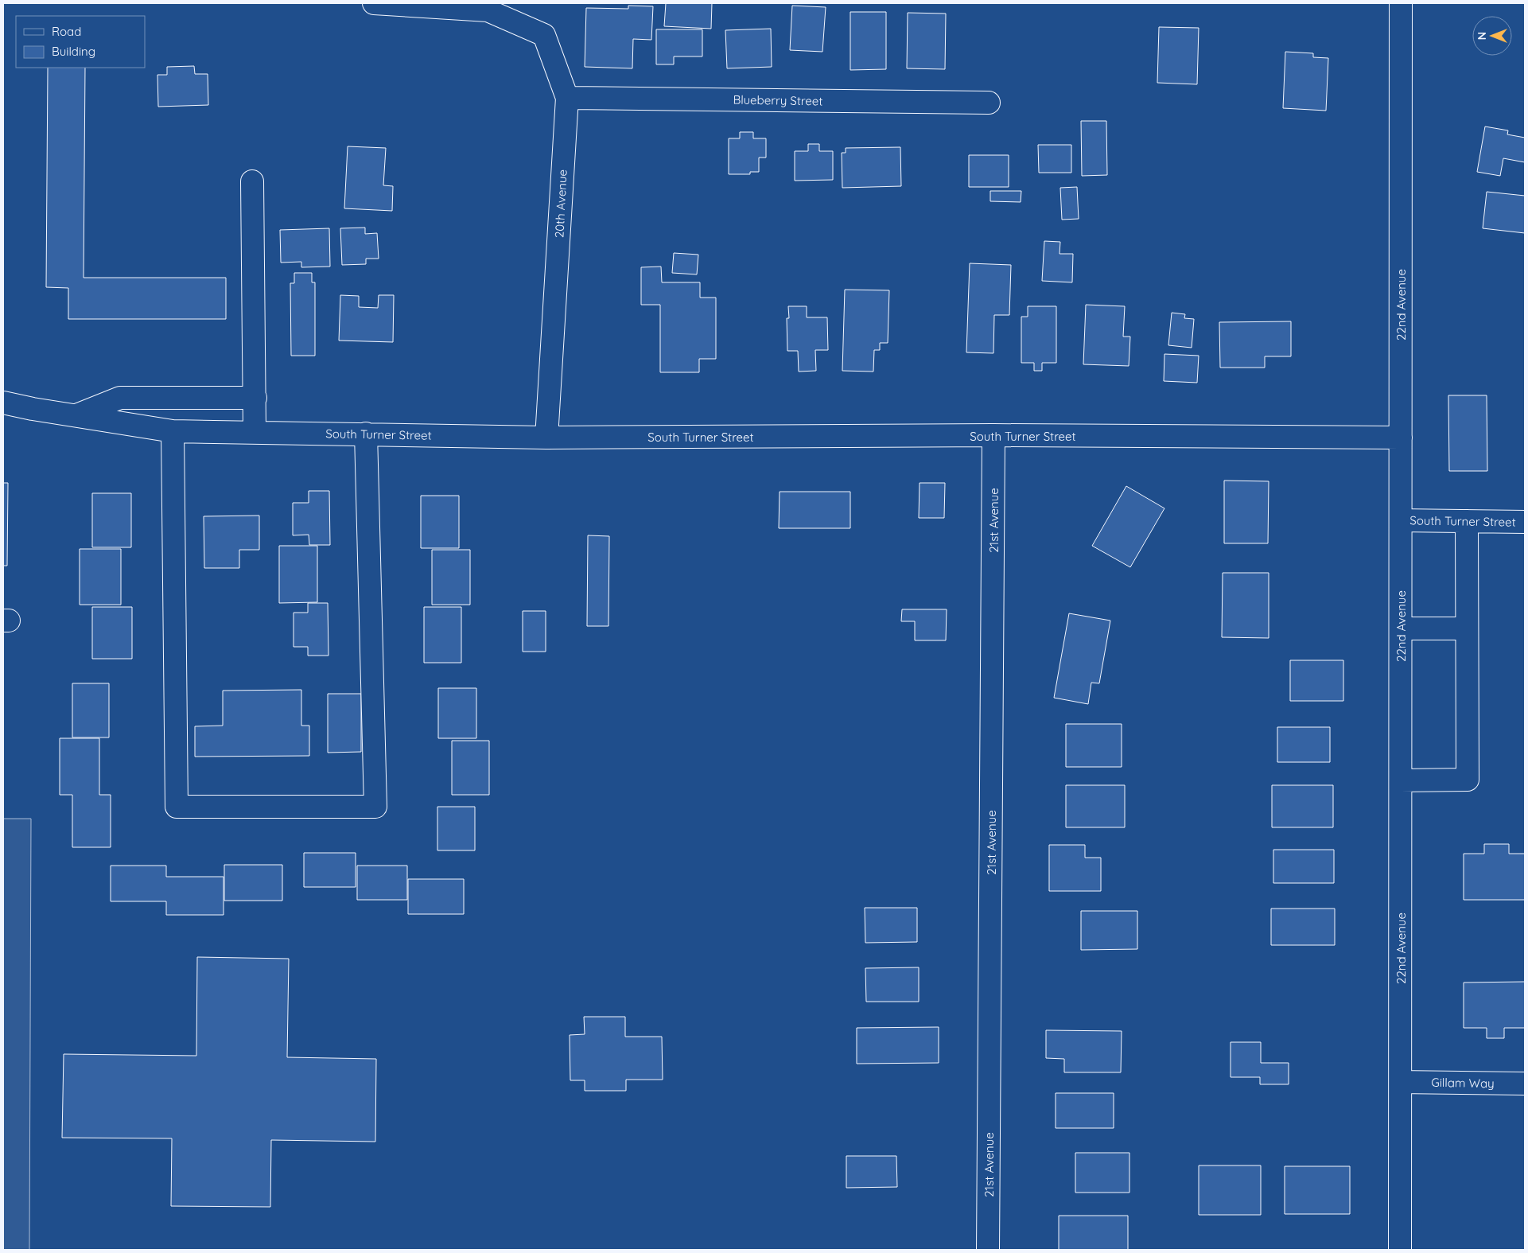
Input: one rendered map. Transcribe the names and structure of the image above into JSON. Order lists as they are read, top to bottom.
{
  "streets": {
    "street": [
      "Blueberry Street",
      "20th Avenue",
      "22nd Avenue",
      "South Turner Street",
      "21st Avenue",
      "Gillam Way"
    ]
  },
  "crossings": [
    ["Blueberry Street", "20th Avenue"],
    ["20th Avenue", "South Turner Street"],
    ["22nd Avenue", "South Turner Street"],
    ["22nd Avenue", "Gillam Way"],
    ["South Turner Street", "21st Avenue"]
  ],
  "legend": ["Road", "Building"],
  "north": "left"
}
